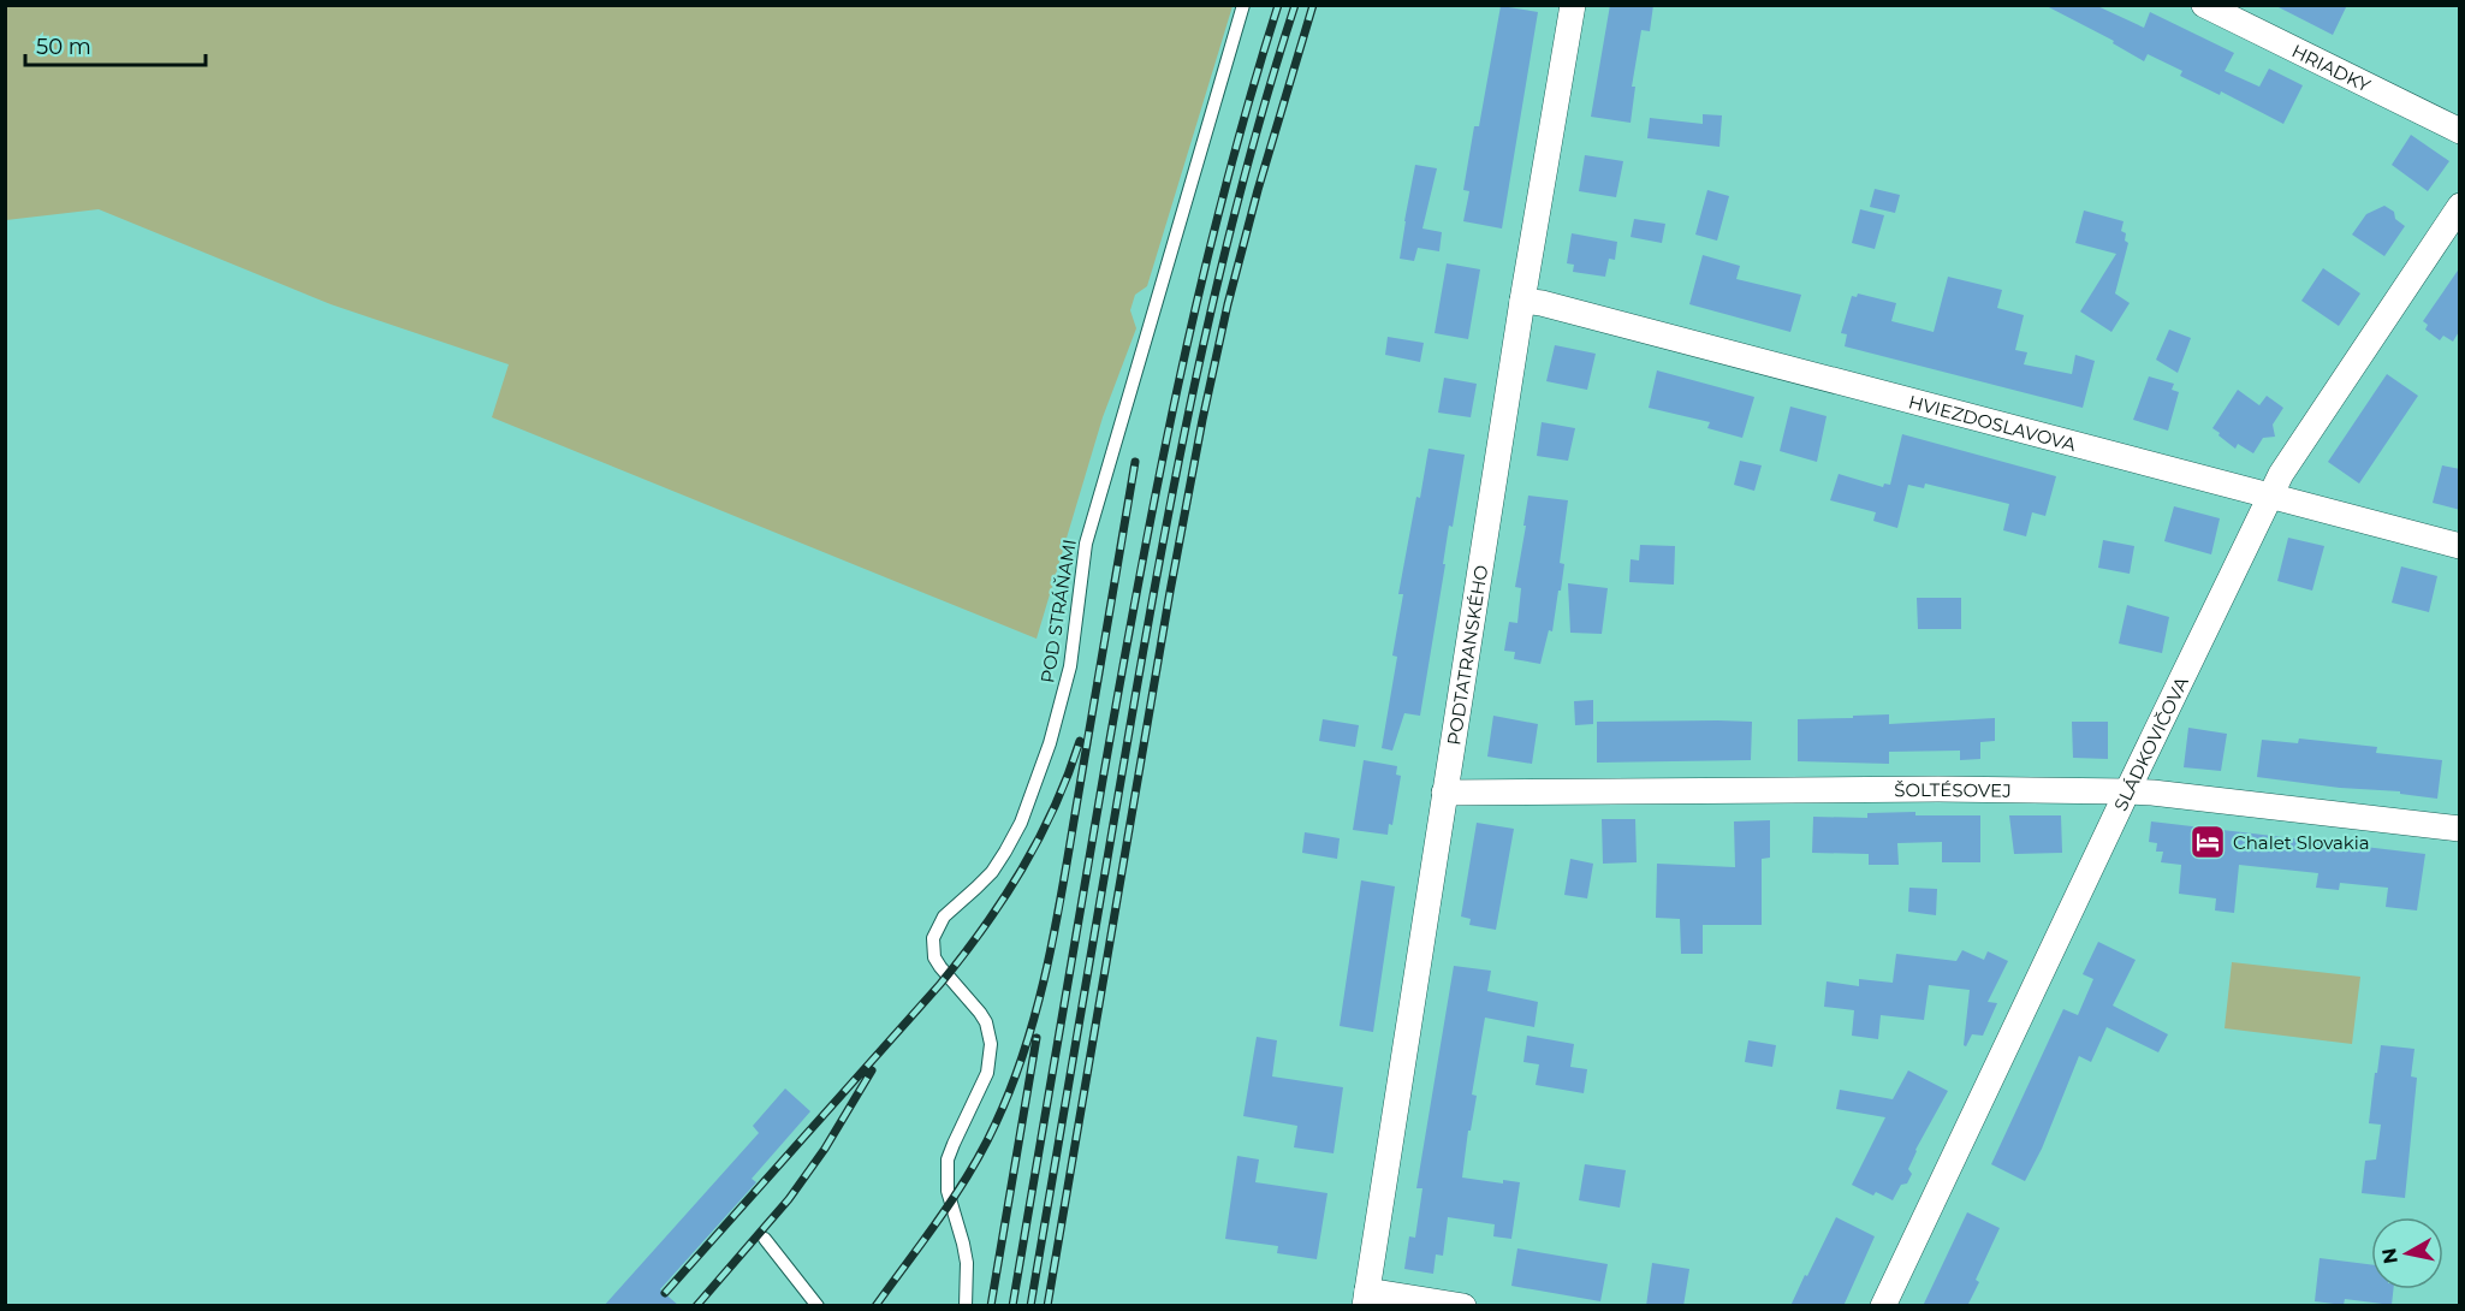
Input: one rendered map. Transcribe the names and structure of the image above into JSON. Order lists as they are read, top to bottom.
{
  "streets": {
    "street": [
      "HRIADKY",
      "HVIEZDOSLAVOVA",
      "PODTATRANSKÉHO",
      "SLÁDKOVIČOVA",
      "ŠOLTÉSOVEJ"
    ],
    "lane": ["POD STRÁŇAMI"]
  },
  "crossings": [
    ["HVIEZDOSLAVOVA", "PODTATRANSKÉHO"],
    ["HVIEZDOSLAVOVA", "SLÁDKOVIČOVA"],
    ["PODTATRANSKÉHO", "ŠOLTÉSOVEJ"],
    ["SLÁDKOVIČOVA", "ŠOLTÉSOVEJ"]
  ],
  "places": {
    "hotel": ["Chalet Slovakia"]
  },
  "scale_bar": "50 m",
  "north": "left"
}
